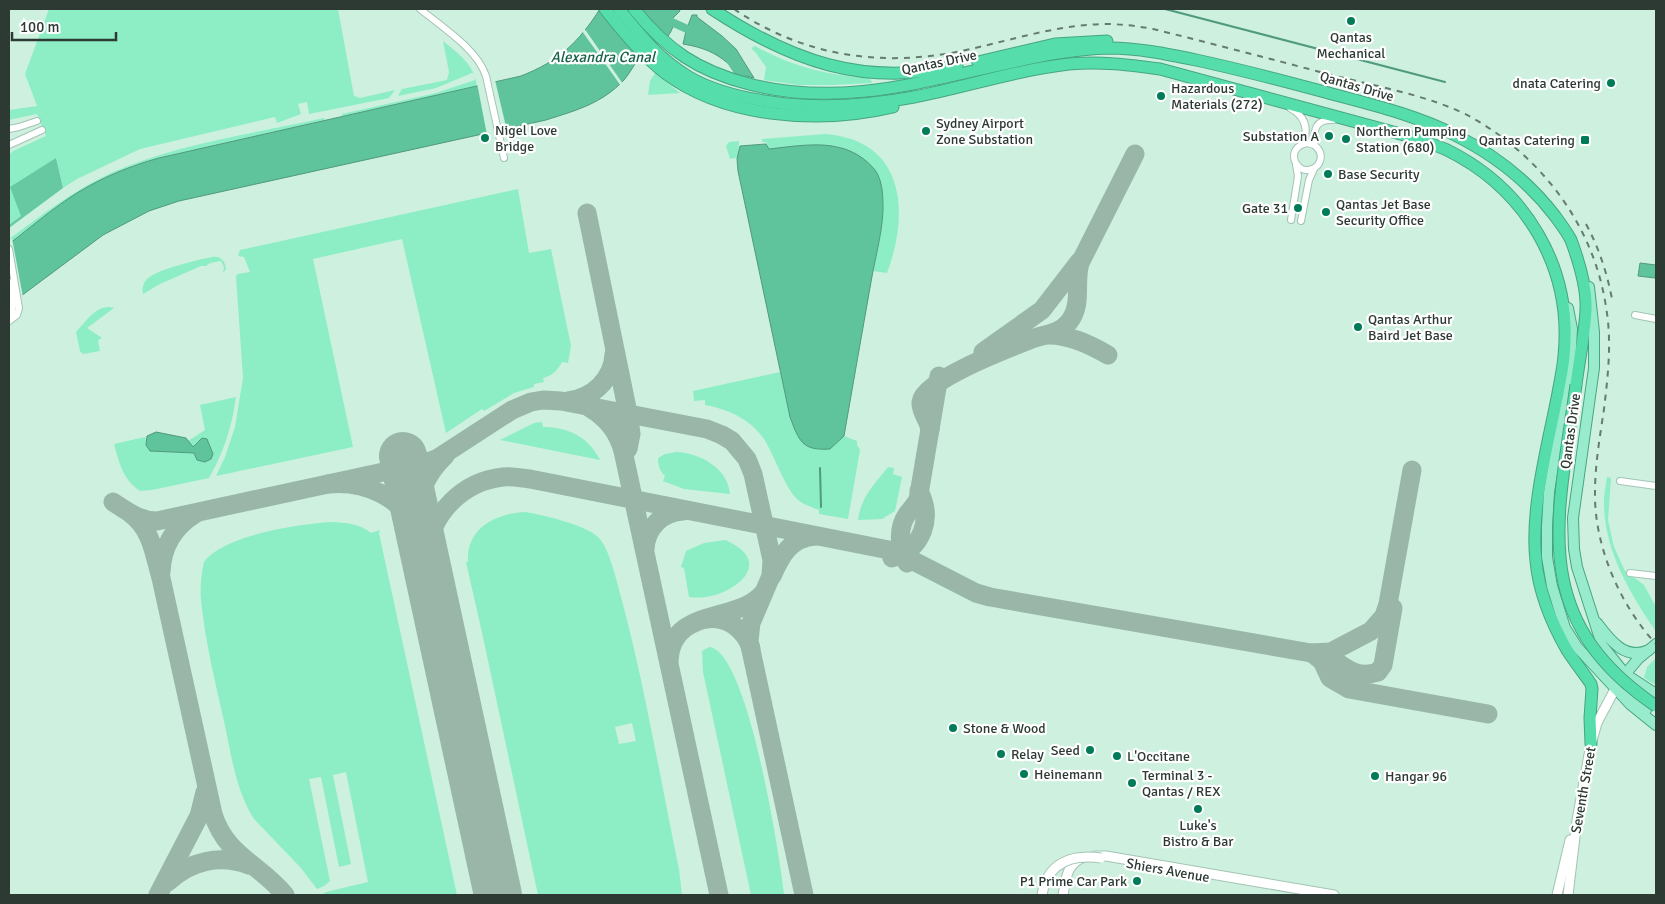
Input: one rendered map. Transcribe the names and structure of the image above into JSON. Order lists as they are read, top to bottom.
{
  "streets": {
    "highway": ["Qantas Drive"],
    "street": ["Seventh Street", "Shiers Avenue"]
  },
  "crossings": [
    ["Qantas Drive", "Seventh Street"]
  ],
  "water": ["Alexandra Canal"],
  "places": {
    "other": [
      "Qantas Mechanical",
      "dnata Catering",
      "Hazardous Materials (272)",
      "Sydney Airport Zone Substation",
      "Substation A",
      "Nigel Love Bridge",
      "Northern Pumping Station (680)",
      "Base Security",
      "Gate 31",
      "Qantas Jet Base Security Office",
      "Qantas Arthur Baird Jet Base",
      "Stone & Wood",
      "Seed",
      "Relay",
      "L'Occitane",
      "Heinemann",
      "Hangar 96",
      "Terminal 3 - Qantas / REX",
      "Luke's Bistro & Bar",
      "P1 Prime Car Park"
    ],
    "transit": ["Qantas Catering"]
  },
  "scale_bar": "100 m"
}
